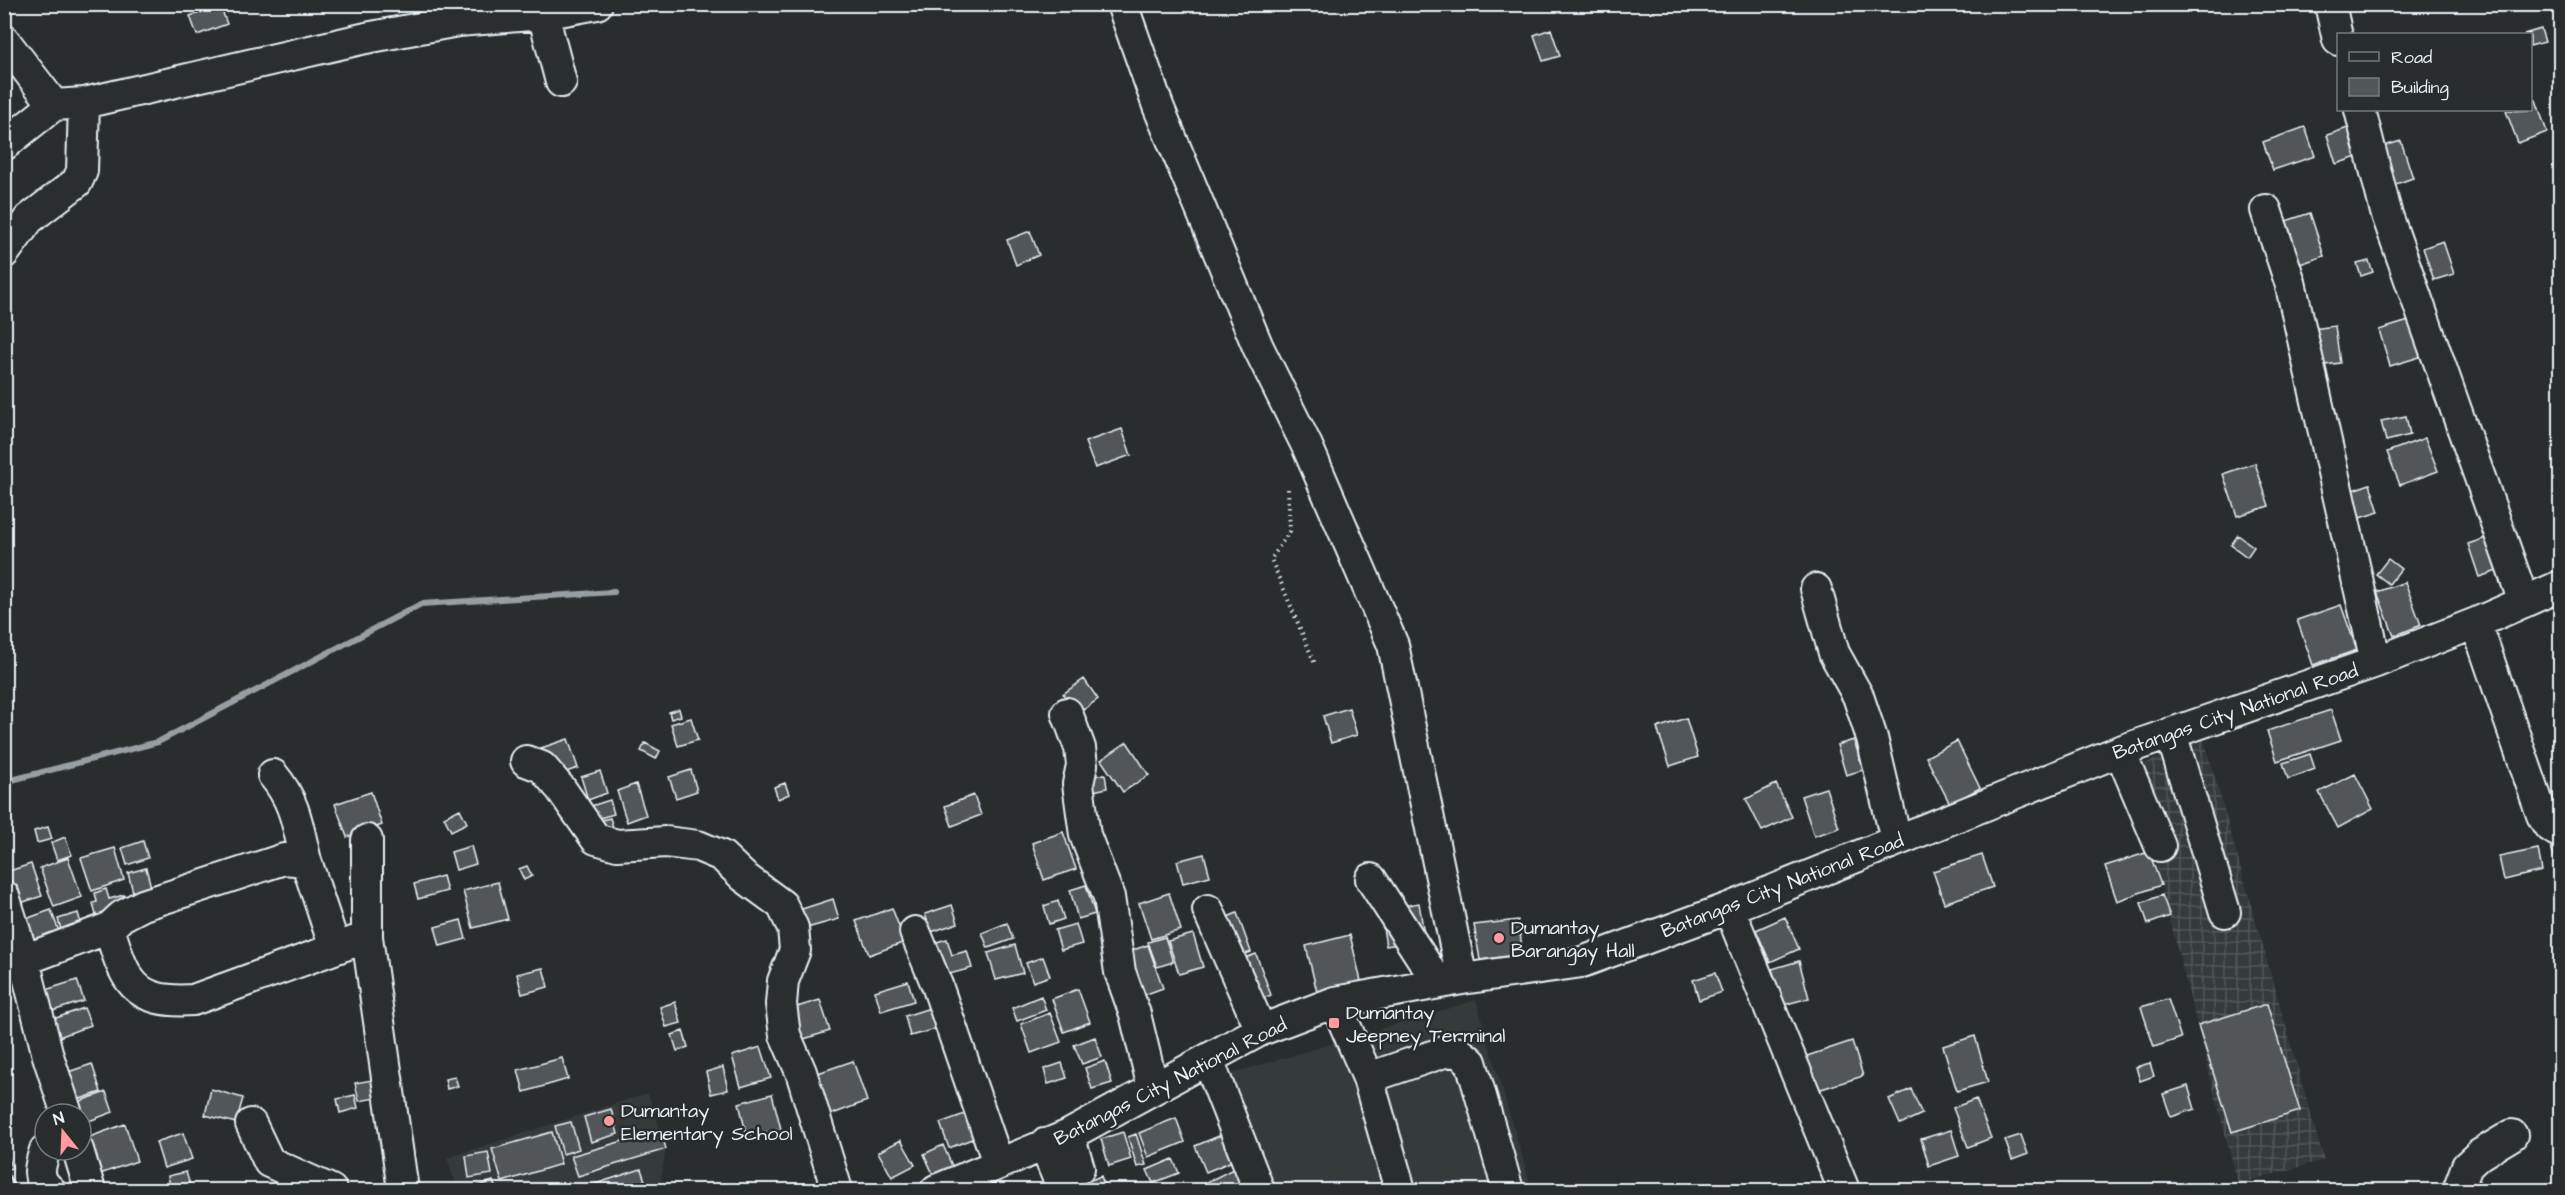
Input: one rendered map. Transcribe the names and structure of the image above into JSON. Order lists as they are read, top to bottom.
{
  "streets": {
    "street": ["Batangas City National Road"]
  },
  "places": {
    "other": ["Dumantay Barangay Hall", "Dumantay Elementary School"],
    "transit": ["Dumantay Jeepney Terminal"]
  },
  "legend": ["Road", "Building"],
  "north": "top"
}
